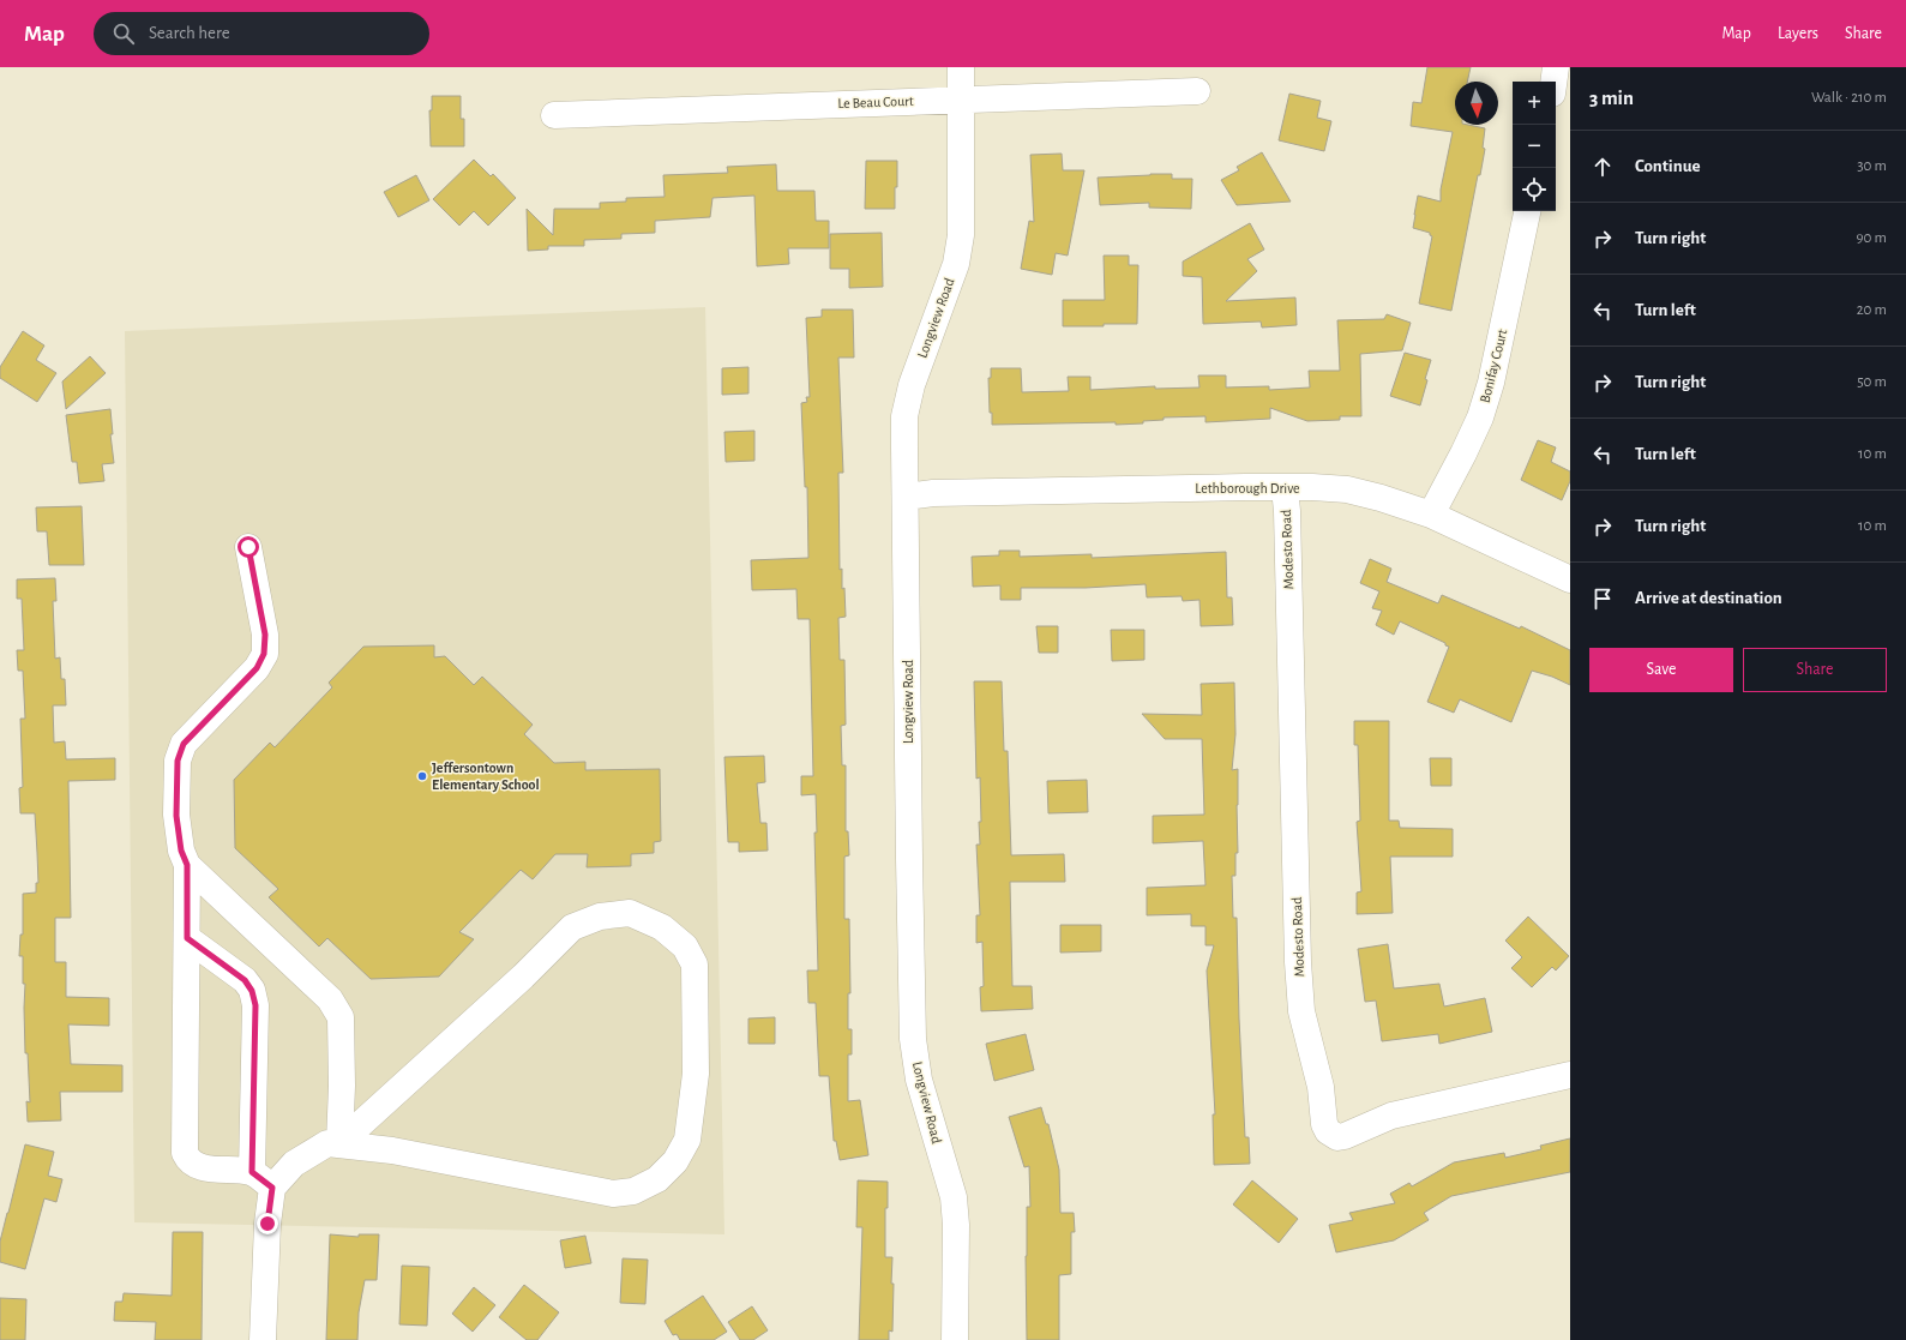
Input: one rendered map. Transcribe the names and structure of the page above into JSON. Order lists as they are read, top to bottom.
{
  "streets": {
    "street": [
      "Le Beau Court",
      "Longview Road",
      "Bonifay Court",
      "Lethborough Drive",
      "Modesto Road"
    ]
  },
  "crossings": [
    ["Le Beau Court", "Longview Road"],
    ["Longview Road", "Lethborough Drive"],
    ["Bonifay Court", "Lethborough Drive"],
    ["Lethborough Drive", "Modesto Road"]
  ],
  "places": ["Jeffersontown Elementary School"],
  "north": "bottom",
  "page": {
    "header": "Map",
    "search": "Search here",
    "nav": ["Map", "Layers", "Share"],
    "heading": ["3 min", "Walk · 210 m"],
    "map_buttons": ["+", "−"],
    "list": [
      ["Continue", "30 m"],
      ["Turn right", "90 m"],
      ["Turn left", "20 m"],
      ["Turn right", "50 m"],
      ["Turn left", "10 m"],
      ["Turn right", "10 m"],
      "Arrive at destination"
    ],
    "buttons": ["Save", "Share"]
  }
}
